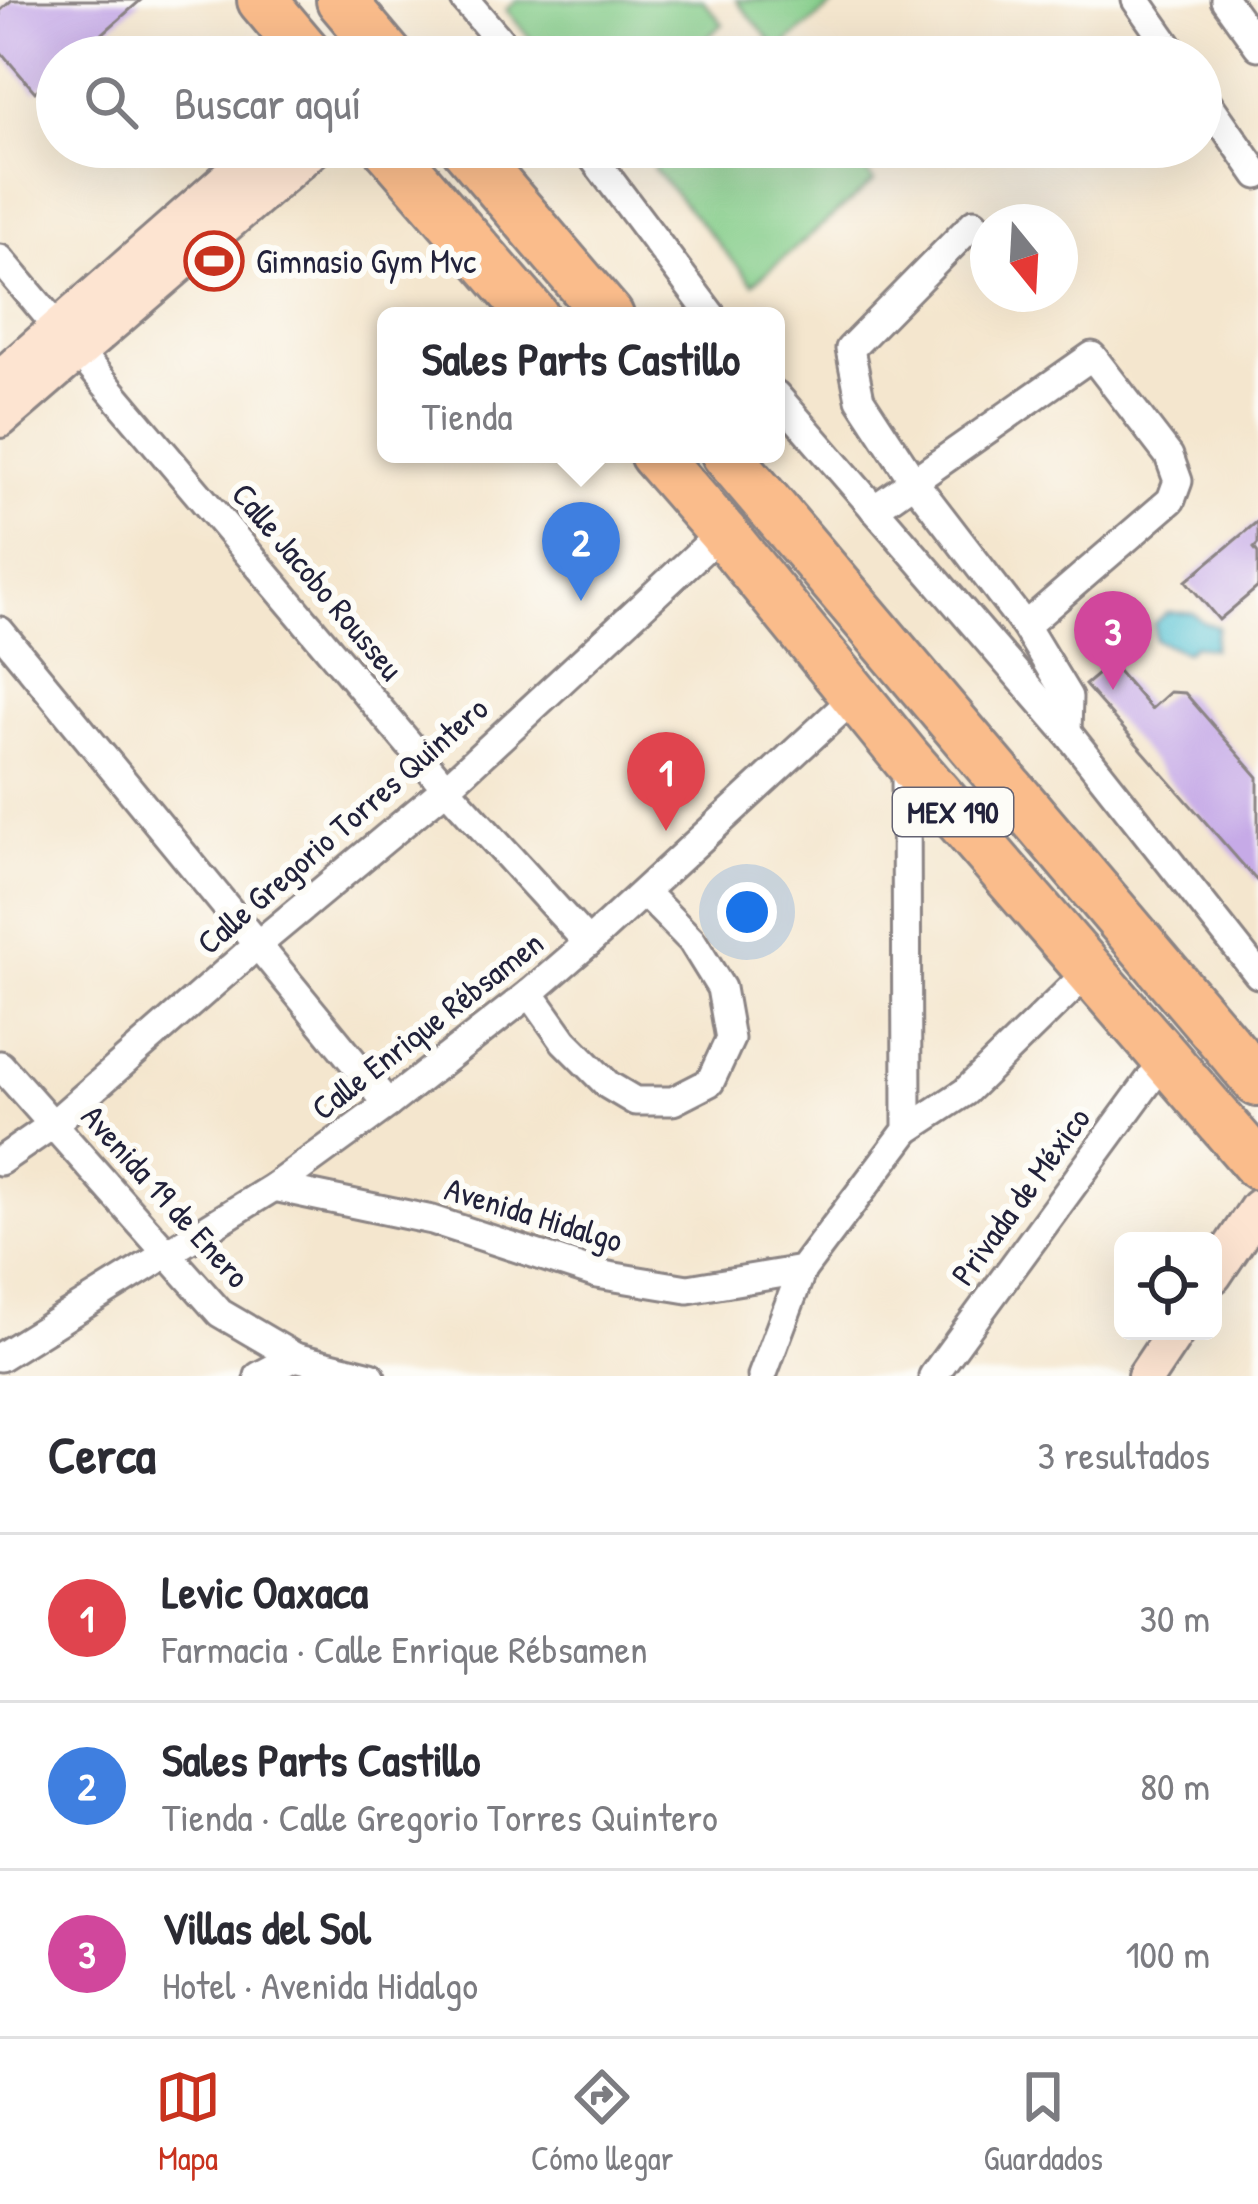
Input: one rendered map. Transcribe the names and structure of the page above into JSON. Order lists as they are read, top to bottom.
{
  "streets": {
    "highway": ["MEX 190"],
    "street": [
      "Calle Jacobo Rousseu",
      "Calle Gregorio Torres Quintero",
      "Calle Enrique Rébsamen",
      "Avenida 19 de Enero",
      "Privada de México",
      "Avenida Hidalgo"
    ]
  },
  "crossings": [
    ["Calle Jacobo Rousseu", "Calle Gregorio Torres Quintero"],
    ["Calle Jacobo Rousseu", "Calle Enrique Rébsamen"],
    ["MEX 190", "Calle Gregorio Torres Quintero"],
    ["MEX 190", "Calle Enrique Rébsamen"],
    ["MEX 190", "Privada de México"],
    ["Calle Gregorio Torres Quintero", "Avenida 19 de Enero"],
    ["Calle Enrique Rébsamen", "Avenida 19 de Enero"],
    ["Calle Enrique Rébsamen", "Avenida Hidalgo"]
  ],
  "places": {
    "sports": ["Gimnasio Gym Mvc"]
  },
  "north": "bottom",
  "page": {
    "search": "Buscar aquí",
    "popup": ["Sales Parts Castillo", "Tienda"],
    "pins": ["2", "3", "1"],
    "heading": ["Cerca", "3 resultados"],
    "list": [
      {
        "mark": "1",
        "name": "Levic Oaxaca",
        "note": "Farmacia · Calle Enrique Rébsamen",
        "value": "30 m"
      },
      {
        "mark": "2",
        "name": "Sales Parts Castillo",
        "note": "Tienda · Calle Gregorio Torres Quintero",
        "value": "80 m"
      },
      {
        "mark": "3",
        "name": "Villas del Sol",
        "note": "Hotel · Avenida Hidalgo",
        "value": "100 m"
      }
    ],
    "nav": ["Mapa", "Cómo llegar", "Guardados"]
  }
}
